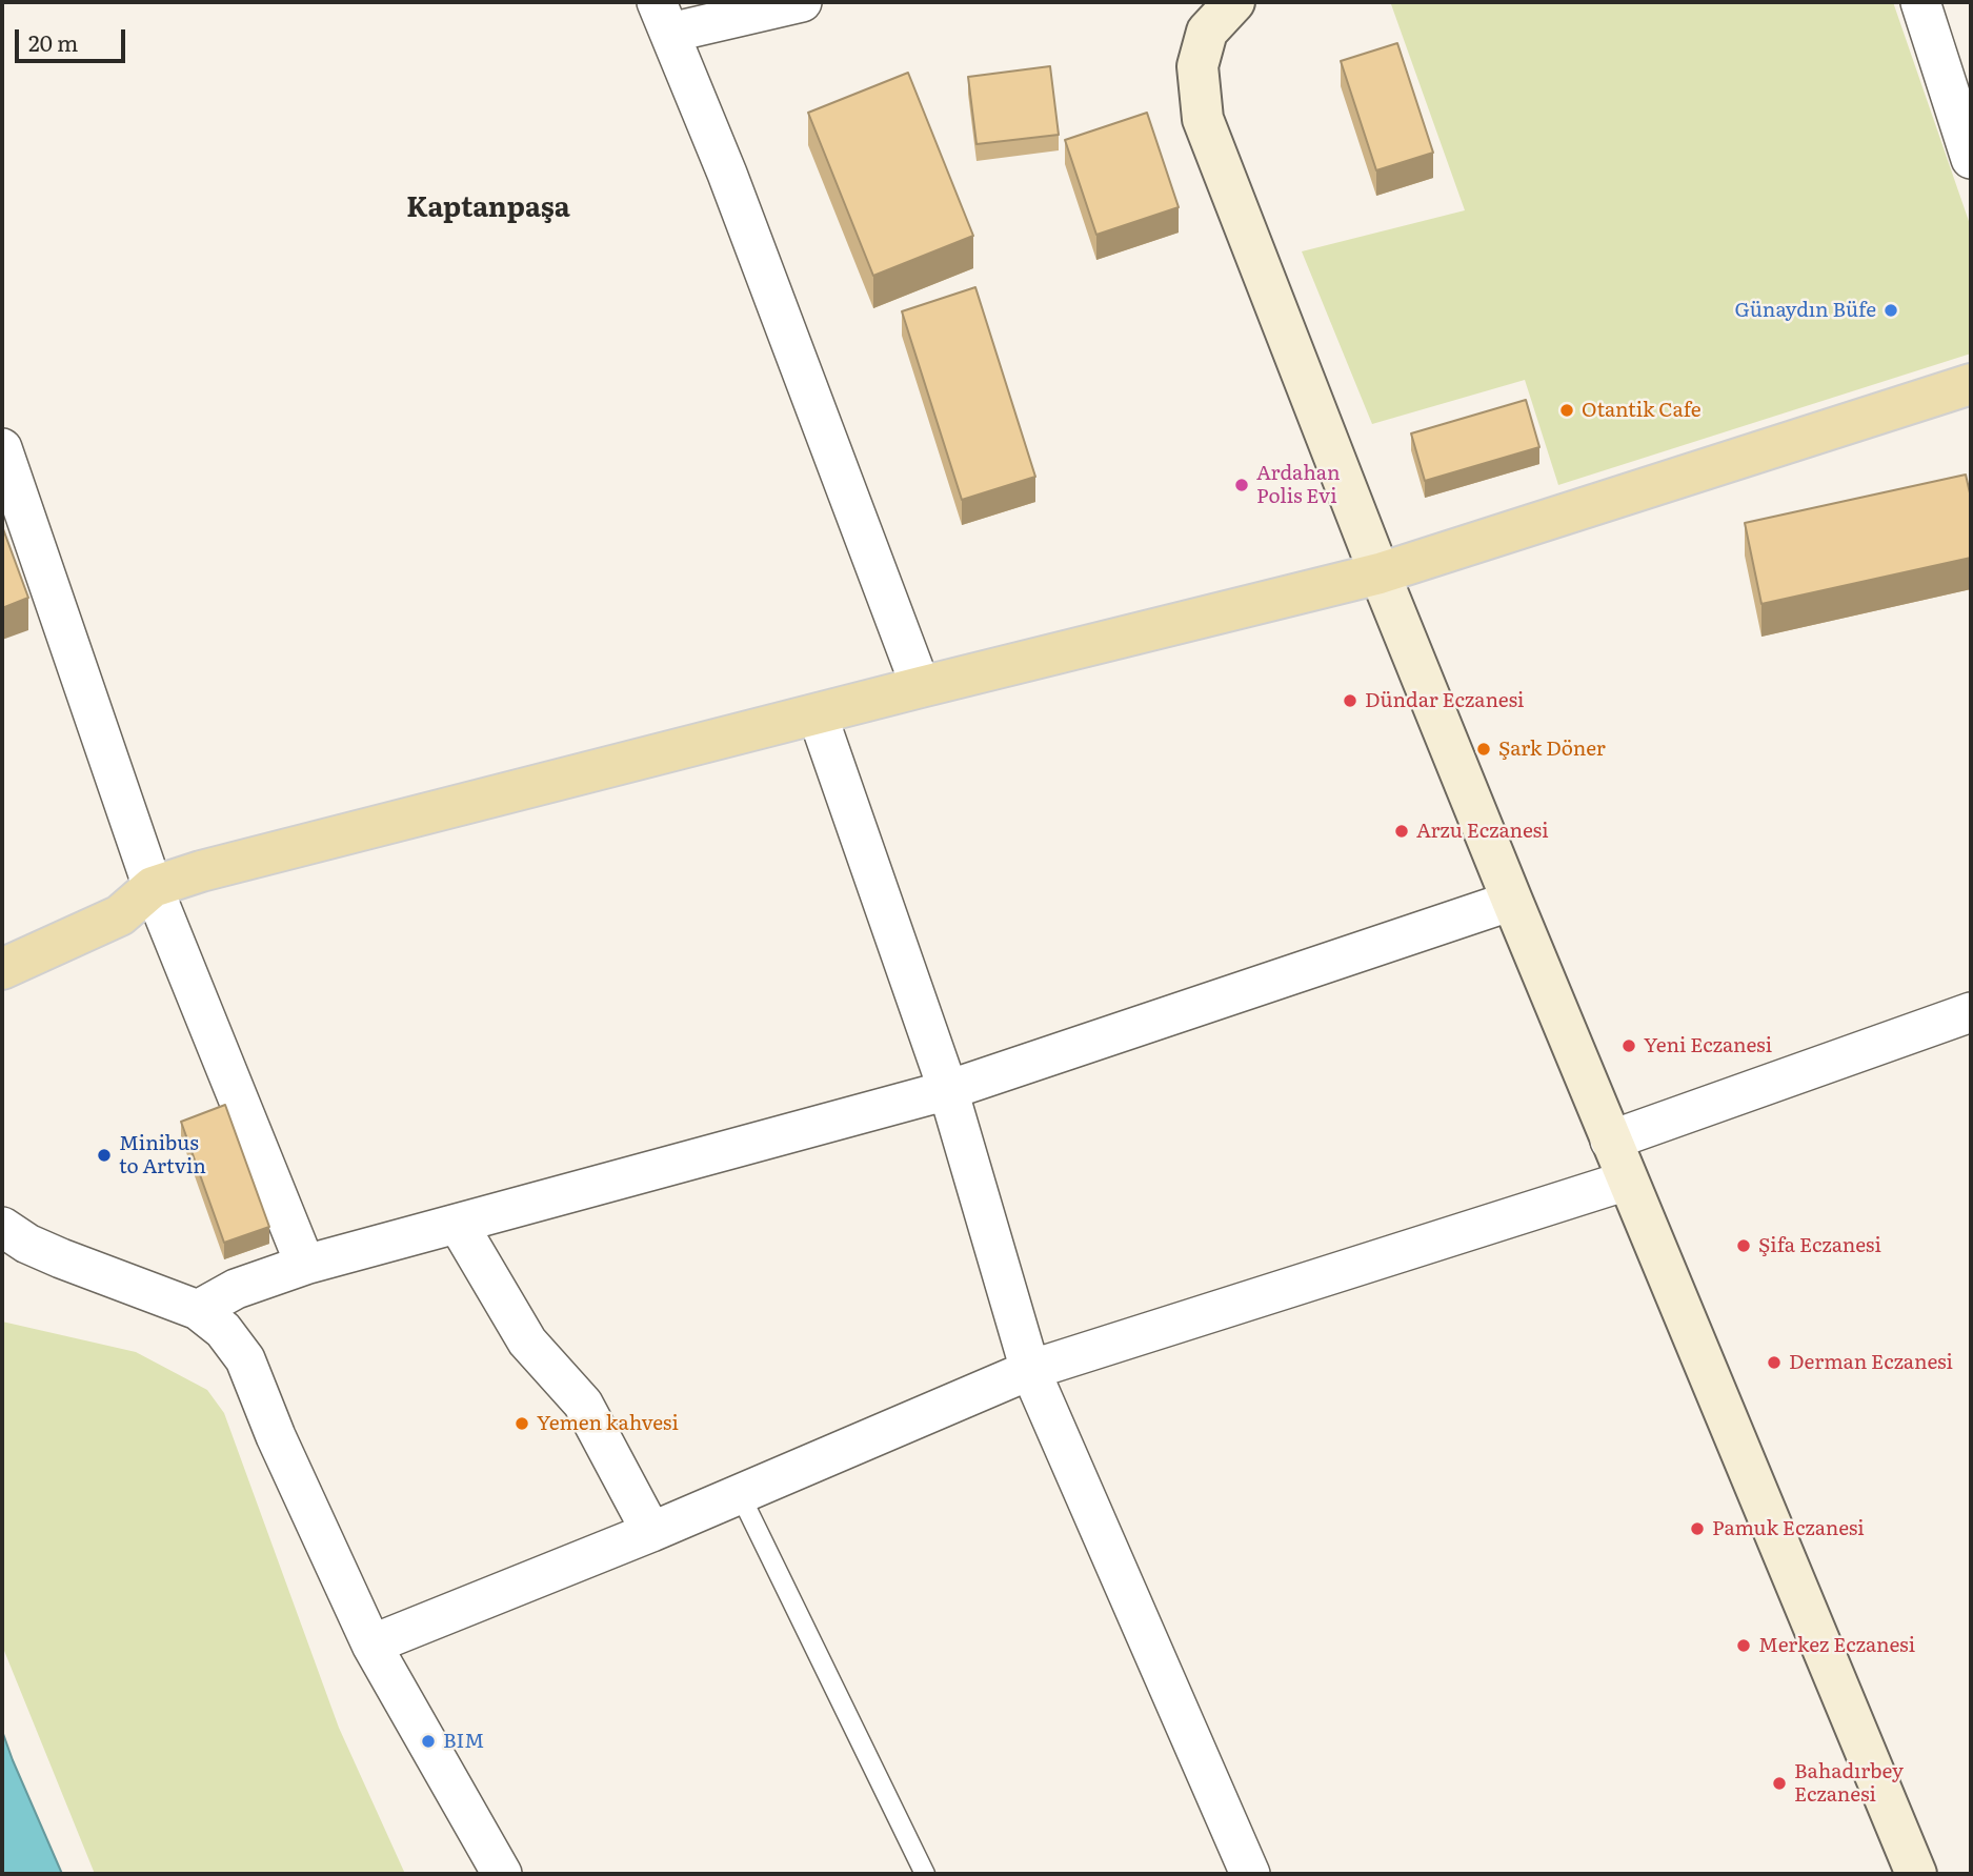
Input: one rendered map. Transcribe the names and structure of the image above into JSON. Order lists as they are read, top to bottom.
{
  "districts": ["Kaptanpaşa"],
  "places": [
    "Günaydın Büfe",
    "Otantik Cafe",
    "Ardahan Polis Evi",
    "Dündar Eczanesi",
    "Şark Döner",
    "Arzu Eczanesi",
    "Yeni Eczanesi",
    "Minibus to Artvin",
    "Şifa Eczanesi",
    "Derman Eczanesi",
    "Yemen kahvesi",
    "Pamuk Eczanesi",
    "Merkez Eczanesi",
    "BIM",
    "Bahadırbey Eczanesi"
  ],
  "scale_bar": "20 m"
}
